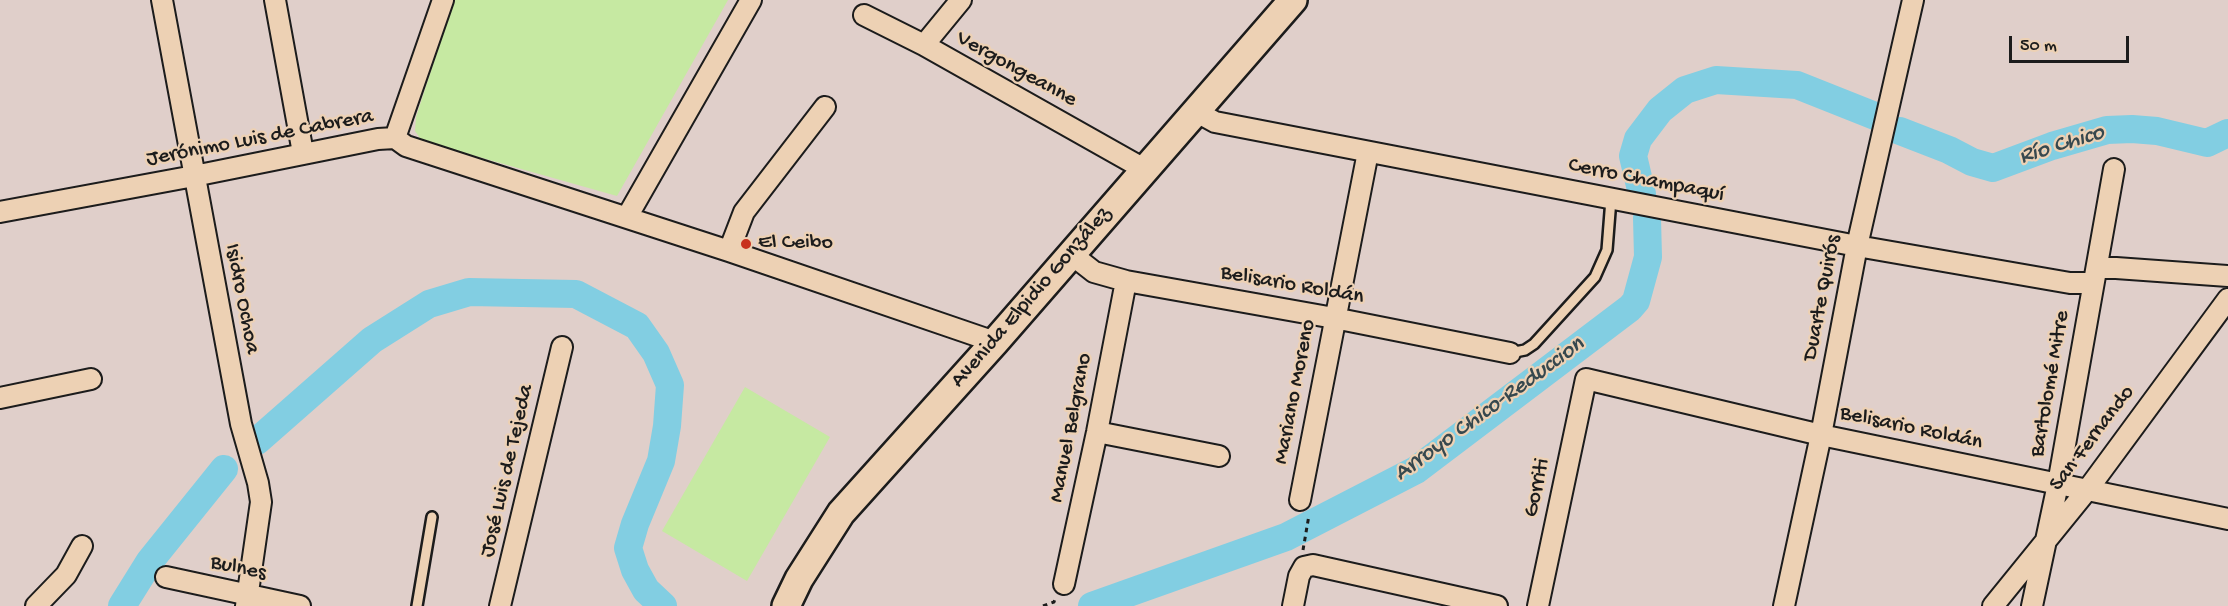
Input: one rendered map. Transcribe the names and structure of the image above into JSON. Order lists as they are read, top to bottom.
{
  "streets": {
    "main road": ["Avenida Elpidio González"],
    "street": [
      "Vergongeanne",
      "Jerónimo Luis de Cabrera",
      "Cerro Champaquí",
      "Belisario Roldán",
      "Duarte Quirós",
      "Isidro Ochoa",
      "Bartolomé Mitre",
      "Mariano Moreno",
      "Manuel Belgrano",
      "San Fernando",
      "José Luis de Tejeda",
      "Gorriti",
      "Bulnes"
    ]
  },
  "crossings": [
    ["Vergongeanne", "Avenida Elpidio González"],
    ["Jerónimo Luis de Cabrera", "Avenida Elpidio González"],
    ["Jerónimo Luis de Cabrera", "Isidro Ochoa"],
    ["Cerro Champaquí", "Avenida Elpidio González"],
    ["Cerro Champaquí", "Duarte Quirós"],
    ["Cerro Champaquí", "Bartolomé Mitre"],
    ["Cerro Champaquí", "Mariano Moreno"],
    ["Belisario Roldán", "Avenida Elpidio González"],
    ["Belisario Roldán", "Duarte Quirós"],
    ["Belisario Roldán", "Bartolomé Mitre"],
    ["Belisario Roldán", "Mariano Moreno"],
    ["Belisario Roldán", "Manuel Belgrano"],
    ["Belisario Roldán", "San Fernando"],
    ["Belisario Roldán", "Gorriti"],
    ["Isidro Ochoa", "Bulnes"],
    ["Bartolomé Mitre", "San Fernando"]
  ],
  "water": ["Río Chico", "Arroyo Chico-Reduccion"],
  "places": ["El Ceibo"],
  "scale_bar": "50 m"
}
